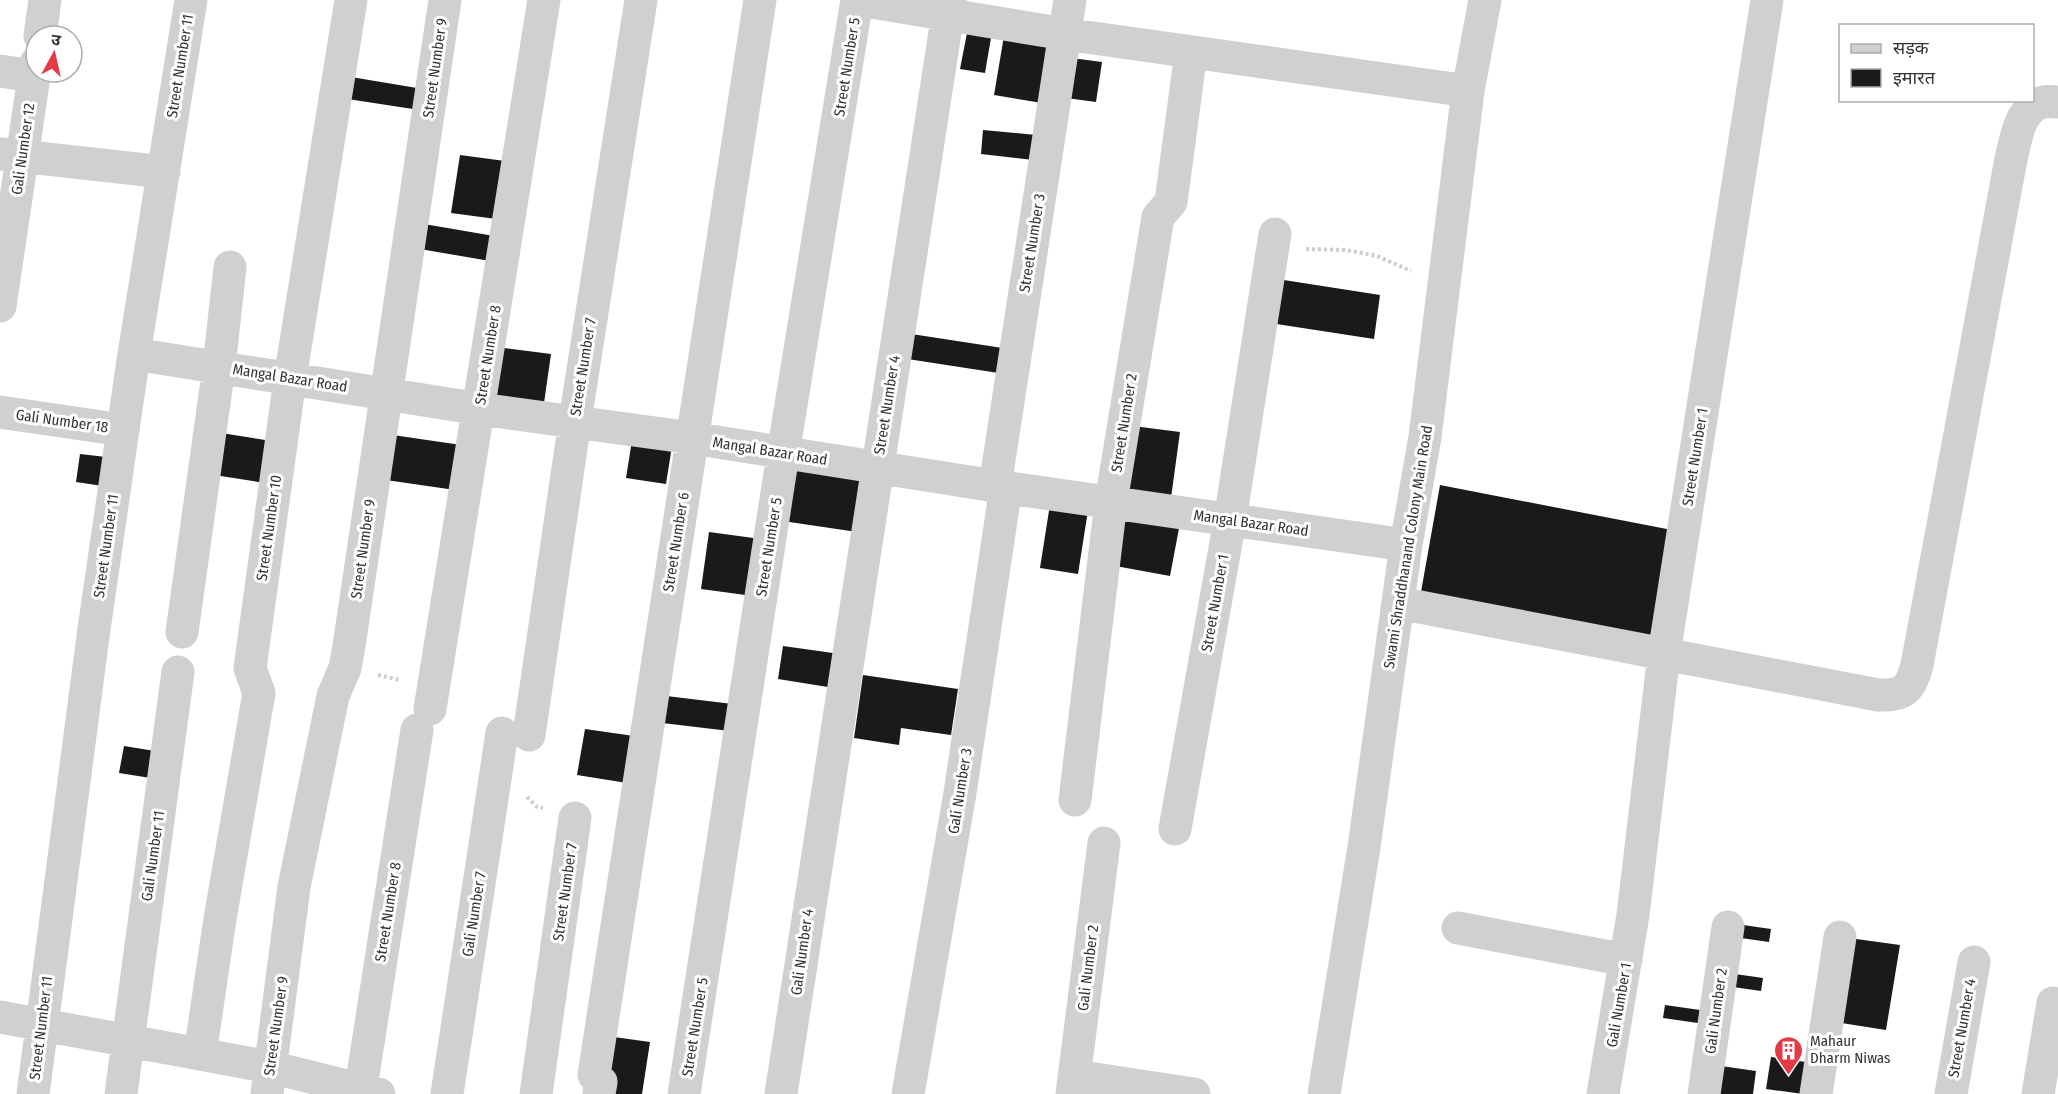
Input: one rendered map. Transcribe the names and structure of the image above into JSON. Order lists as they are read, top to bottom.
{
  "streets": {
    "street": [
      "Street Number 11",
      "Street Number 5",
      "Street Number 9",
      "Gali Number 12",
      "Street Number 3",
      "Street Number 8",
      "Street Number 7",
      "Mangal Bazar Road",
      "Street Number 4",
      "Gali Number 18",
      "Street Number 2",
      "Street Number 1",
      "Street Number 10",
      "Street Number 6",
      "Swami Shraddhanand Colony Main Road",
      "Gali Number 3",
      "Gali Number 11",
      "Gali Number 7",
      "Gali Number 4",
      "Gali Number 2",
      "Gali Number 1"
    ]
  },
  "crossings": [
    ["Street Number 11", "Mangal Bazar Road"],
    ["Street Number 11", "Gali Number 18"],
    ["Street Number 5", "Mangal Bazar Road"],
    ["Street Number 9", "Mangal Bazar Road"],
    ["Street Number 3", "Mangal Bazar Road"],
    ["Street Number 3", "Gali Number 3"],
    ["Street Number 8", "Mangal Bazar Road"],
    ["Street Number 7", "Mangal Bazar Road"],
    ["Street Number 7", "Gali Number 7"],
    ["Mangal Bazar Road", "Street Number 4"],
    ["Mangal Bazar Road", "Street Number 2"],
    ["Mangal Bazar Road", "Street Number 1"],
    ["Mangal Bazar Road", "Street Number 10"],
    ["Mangal Bazar Road", "Street Number 6"],
    ["Mangal Bazar Road", "Swami Shraddhanand Colony Main Road"],
    ["Mangal Bazar Road", "Gali Number 3"],
    ["Street Number 4", "Gali Number 4"],
    ["Street Number 1", "Gali Number 1"]
  ],
  "places": {
    "building": ["Mahaur Dharm Niwas"]
  },
  "legend": ["सड़क", "इमारत"],
  "north": "top"
}
